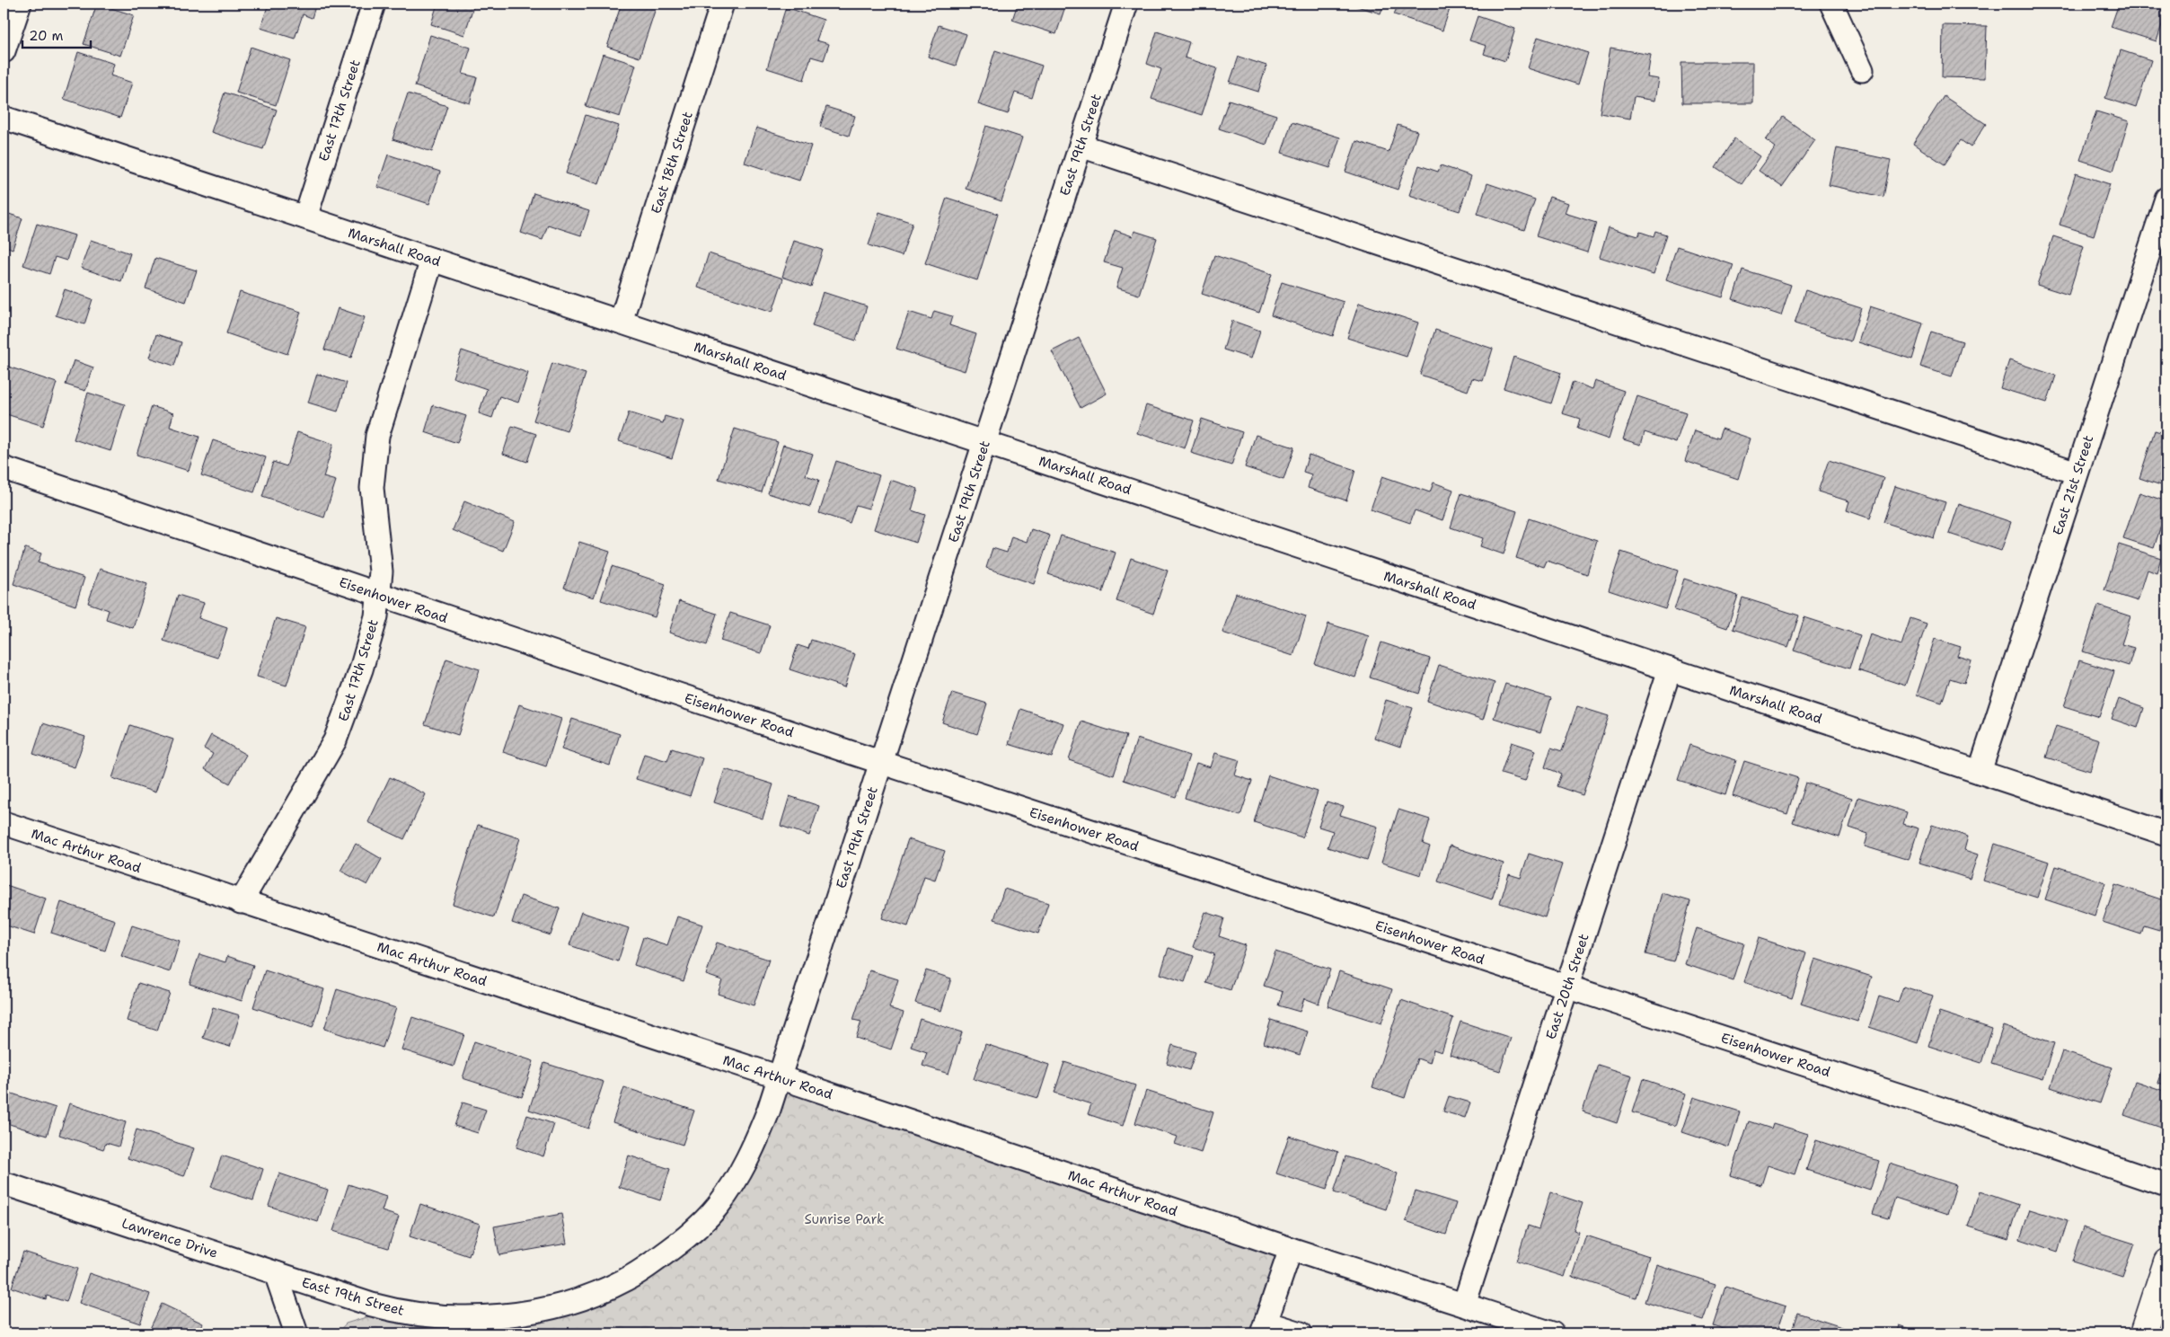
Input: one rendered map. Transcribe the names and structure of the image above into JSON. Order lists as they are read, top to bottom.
{
  "streets": {
    "street": [
      "East 17th Street",
      "East 19th Street",
      "East 18th Street",
      "Marshall Road",
      "East 21st Street",
      "Eisenhower Road",
      "Mac Arthur Road",
      "East 20th Street",
      "Lawrence Drive"
    ]
  },
  "crossings": [
    ["East 17th Street", "Marshall Road"],
    ["East 17th Street", "Eisenhower Road"],
    ["East 17th Street", "Mac Arthur Road"],
    ["East 19th Street", "Marshall Road"],
    ["East 19th Street", "Eisenhower Road"],
    ["East 19th Street", "Mac Arthur Road"],
    ["East 19th Street", "Lawrence Drive"],
    ["East 18th Street", "Marshall Road"],
    ["Marshall Road", "East 21st Street"],
    ["Marshall Road", "East 20th Street"],
    ["Eisenhower Road", "East 20th Street"],
    ["Mac Arthur Road", "East 20th Street"]
  ],
  "parks": ["Sunrise Park"],
  "scale_bar": "20 m"
}
